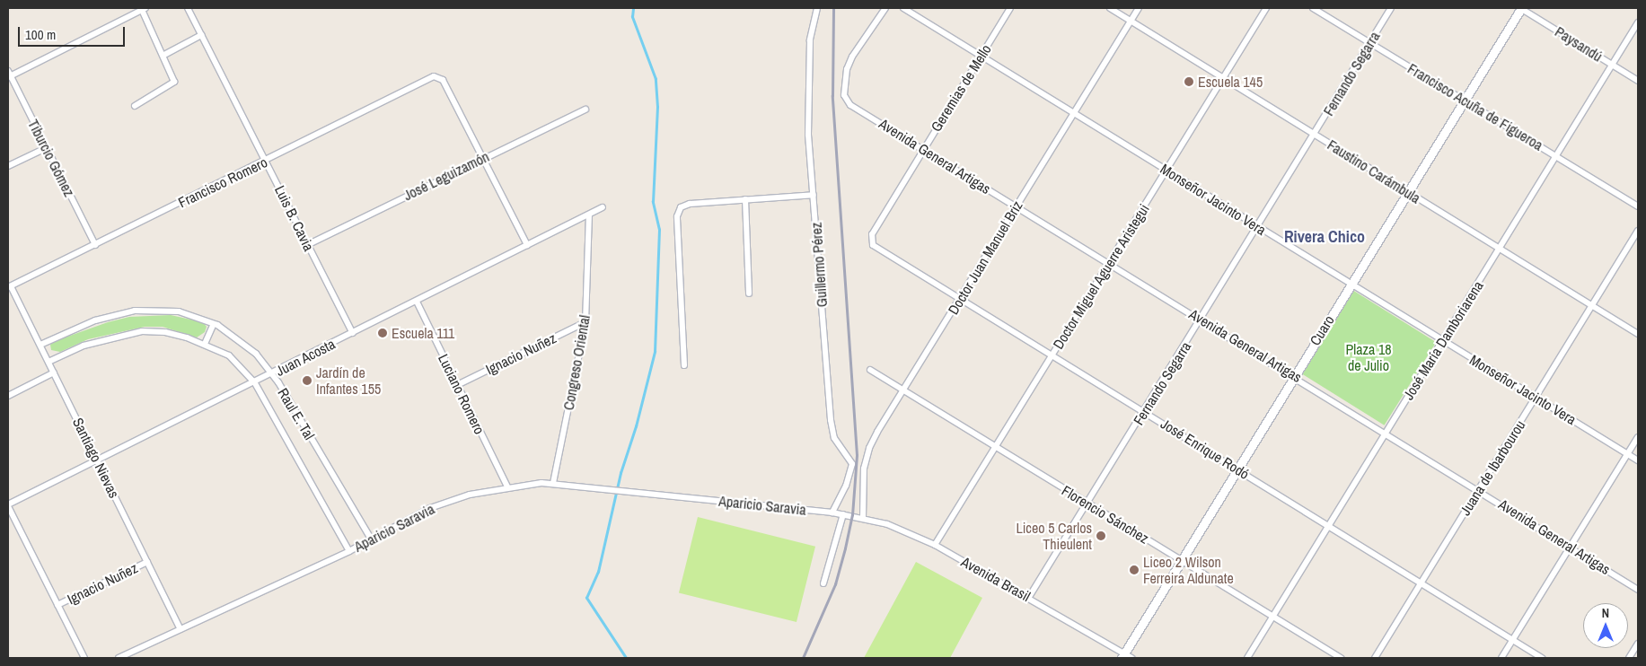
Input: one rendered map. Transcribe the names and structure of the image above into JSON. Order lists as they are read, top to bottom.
{
  "streets": {
    "street": [
      "Paysandú",
      "Fernando Segarra",
      "Geremias de Mello",
      "Francisco Acuña de Figueroa",
      "Avenida General Artigas",
      "Tiburcio Gómez",
      "Faustino Carámbula",
      "José Leguizamón",
      "Francisco Romero",
      "Monseñor Jacinto Vera",
      "Luis B. Cavia",
      "Doctor Juan Manuel Briz",
      "Guillermo Pérez",
      "Doctor Miguel Aguerre Aristegui",
      "Cuaro",
      "José María Damboriarena",
      "Ignacio Nuñez",
      "Juan Acosta",
      "Congreso Oriental",
      "Luciano Romero",
      "Raul E. Tal",
      "José Enrique Rodó",
      "Santiago Nievas",
      "Juana de Ibarbourou",
      "Aparicio Saravia",
      "Florencio Sánchez",
      "Avenida Brasil"
    ]
  },
  "crossings": [
    ["Paysandú", "Cuaro"],
    ["Paysandú", "José María Damboriarena"],
    ["Fernando Segarra", "Francisco Acuña de Figueroa"],
    ["Fernando Segarra", "Avenida General Artigas"],
    ["Fernando Segarra", "Faustino Carámbula"],
    ["Fernando Segarra", "Monseñor Jacinto Vera"],
    ["Fernando Segarra", "José Enrique Rodó"],
    ["Fernando Segarra", "Florencio Sánchez"],
    ["Fernando Segarra", "Avenida Brasil"],
    ["Geremias de Mello", "Avenida General Artigas"],
    ["Geremias de Mello", "Monseñor Jacinto Vera"],
    ["Geremias de Mello", "José Enrique Rodó"],
    ["Francisco Acuña de Figueroa", "Cuaro"],
    ["Francisco Acuña de Figueroa", "José María Damboriarena"],
    ["Avenida General Artigas", "Doctor Juan Manuel Briz"],
    ["Avenida General Artigas", "Doctor Miguel Aguerre Aristegui"],
    ["Avenida General Artigas", "Cuaro"],
    ["Avenida General Artigas", "José María Damboriarena"],
    ["Avenida General Artigas", "Juana de Ibarbourou"],
    ["Tiburcio Gómez", "Francisco Romero"],
    ["Faustino Carámbula", "Doctor Juan Manuel Briz"],
    ["Faustino Carámbula", "Doctor Miguel Aguerre Aristegui"],
    ["Faustino Carámbula", "Cuaro"],
    ["Faustino Carámbula", "José María Damboriarena"],
    ["Faustino Carámbula", "Juana de Ibarbourou"],
    ["José Leguizamón", "Francisco Romero"],
    ["José Leguizamón", "Luis B. Cavia"],
    ["Francisco Romero", "Luis B. Cavia"],
    ["Francisco Romero", "Santiago Nievas"],
    ["Monseñor Jacinto Vera", "Doctor Juan Manuel Briz"],
    ["Monseñor Jacinto Vera", "Doctor Miguel Aguerre Aristegui"],
    ["Monseñor Jacinto Vera", "Cuaro"],
    ["Monseñor Jacinto Vera", "José María Damboriarena"],
    ["Monseñor Jacinto Vera", "Juana de Ibarbourou"],
    ["Luis B. Cavia", "Juan Acosta"],
    ["Doctor Juan Manuel Briz", "José Enrique Rodó"],
    ["Doctor Juan Manuel Briz", "Florencio Sánchez"],
    ["Doctor Juan Manuel Briz", "Avenida Brasil"],
    ["Guillermo Pérez", "Aparicio Saravia"],
    ["Doctor Miguel Aguerre Aristegui", "José Enrique Rodó"],
    ["Doctor Miguel Aguerre Aristegui", "Florencio Sánchez"],
    ["Doctor Miguel Aguerre Aristegui", "Avenida Brasil"],
    ["Cuaro", "José Enrique Rodó"],
    ["Cuaro", "Florencio Sánchez"],
    ["Cuaro", "Avenida Brasil"],
    ["José María Damboriarena", "José Enrique Rodó"],
    ["José María Damboriarena", "Florencio Sánchez"],
    ["Ignacio Nuñez", "Congreso Oriental"],
    ["Ignacio Nuñez", "Luciano Romero"],
    ["Ignacio Nuñez", "Santiago Nievas"],
    ["Juan Acosta", "Congreso Oriental"],
    ["Juan Acosta", "Luciano Romero"],
    ["Juan Acosta", "Raul E. Tal"],
    ["Juan Acosta", "Santiago Nievas"],
    ["Congreso Oriental", "Aparicio Saravia"],
    ["Luciano Romero", "Aparicio Saravia"],
    ["Raul E. Tal", "Santiago Nievas"],
    ["Raul E. Tal", "Aparicio Saravia"],
    ["José Enrique Rodó", "Juana de Ibarbourou"],
    ["Santiago Nievas", "Aparicio Saravia"],
    ["Aparicio Saravia", "Avenida Brasil"]
  ],
  "districts": ["Rivera Chico"],
  "parks": ["Plaza 18 de Julio"],
  "places": [
    "Escuela 145",
    "Escuela 111",
    "Jardín de Infantes 155",
    "Liceo 5 Carlos Thieulent",
    "Liceo 2 Wilson Ferreira Aldunate"
  ],
  "scale_bar": "100 m",
  "north": "top"
}
